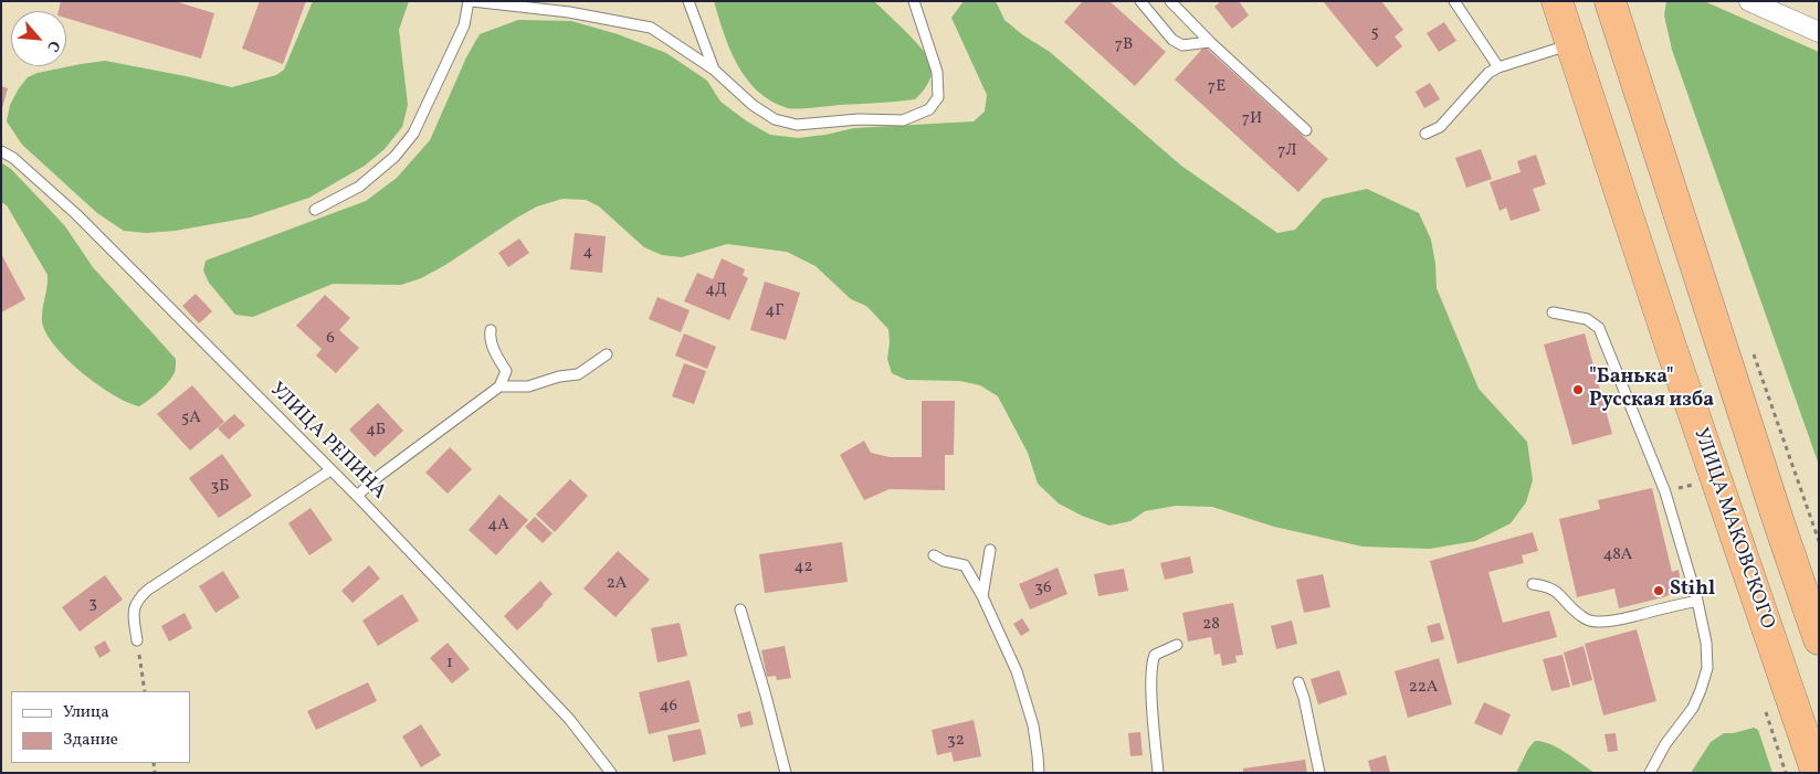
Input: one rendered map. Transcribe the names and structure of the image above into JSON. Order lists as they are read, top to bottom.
{
  "streets": {
    "highway": ["УЛИЦА МАКОВСКОГО"],
    "lane": ["УЛИЦА РЕПИНА"]
  },
  "places": ["\"Банька\" Русская изба", "Stihl"],
  "house_numbers": [
    "5",
    "7В",
    "7Е",
    "7И",
    "7Л",
    "4",
    "4Д",
    "4Г",
    "6",
    "5А",
    "4Б",
    "3Б",
    "4А",
    "48А",
    "42",
    "2А",
    "36",
    "3",
    "28",
    "1",
    "22А",
    "46",
    "32"
  ],
  "legend": ["Улица", "Здание"],
  "north": "bottom right"
}
